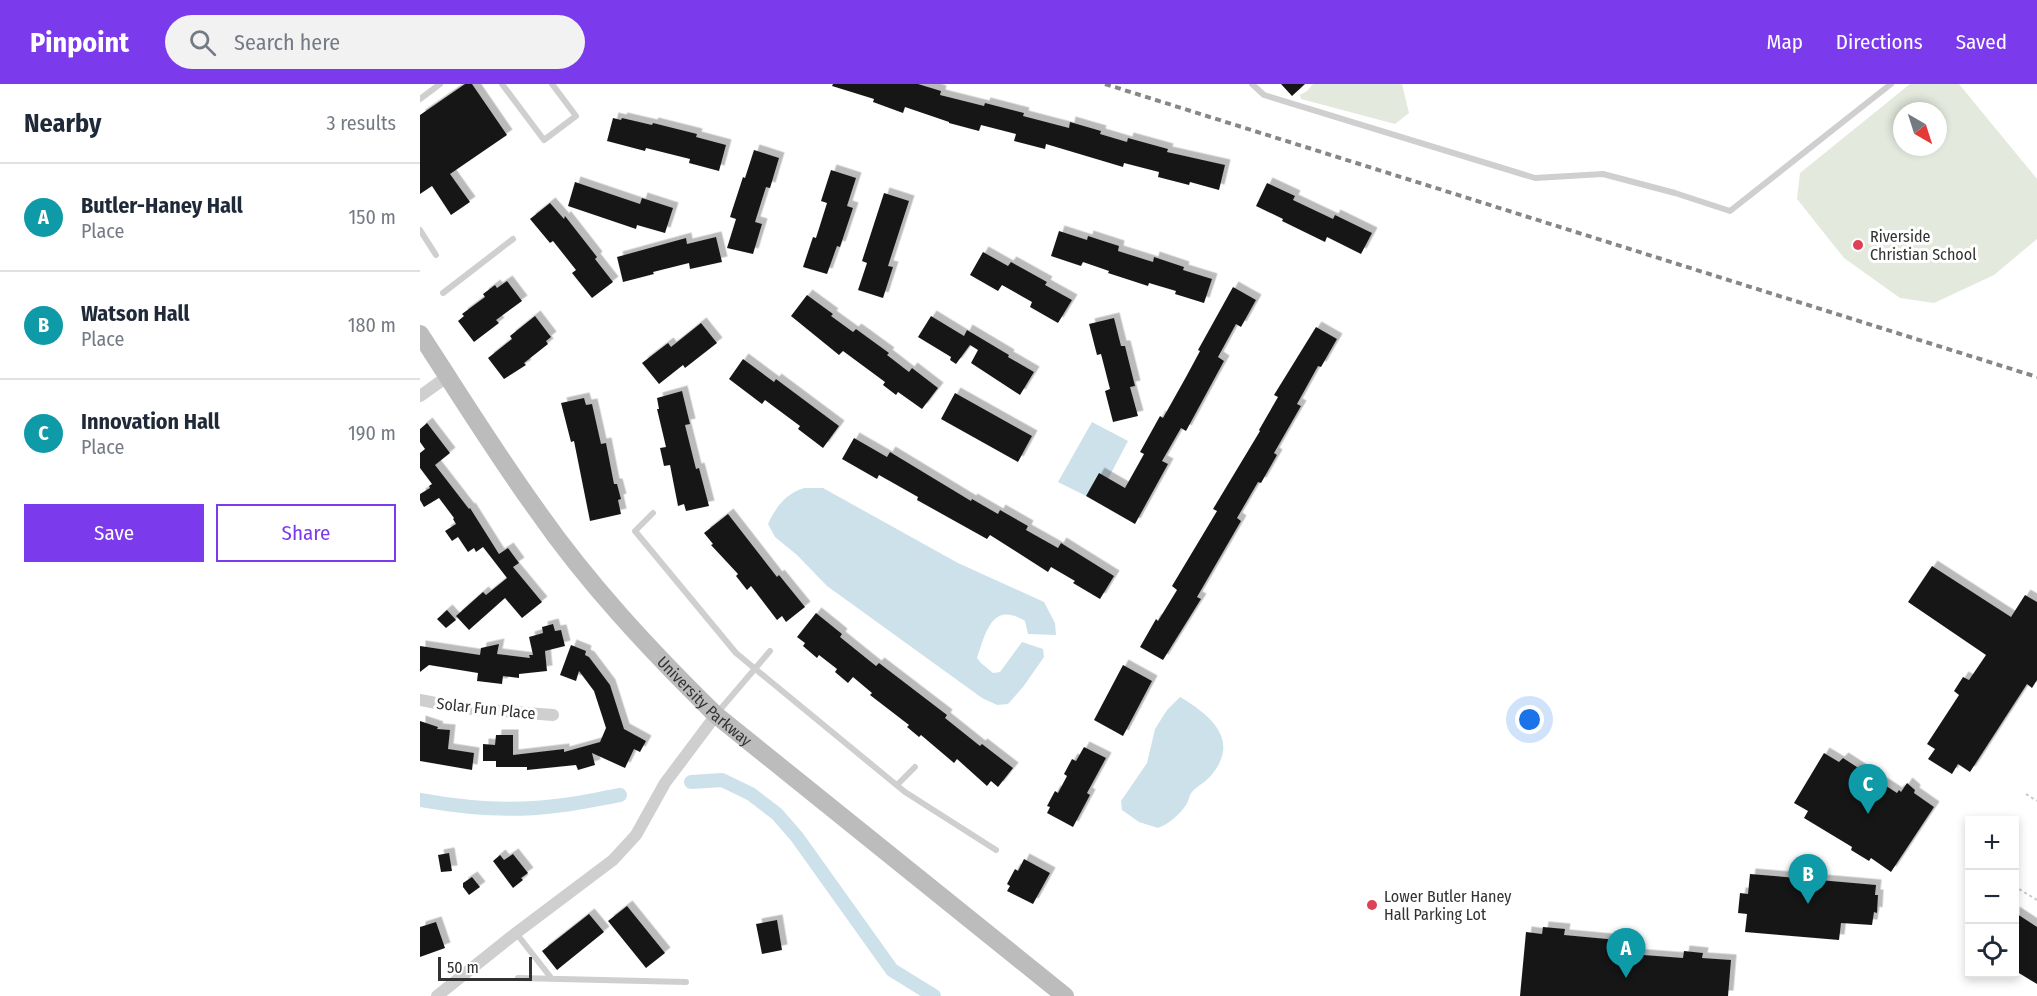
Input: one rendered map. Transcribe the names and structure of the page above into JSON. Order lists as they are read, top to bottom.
{
  "streets": {
    "main road": ["University Parkway"],
    "street": ["Solar Fun Place"]
  },
  "places": ["Riverside Christian School", "Lower Butler Haney Hall Parking Lot"],
  "scale_bar": "50 m",
  "north": "bottom right",
  "page": {
    "header": "Pinpoint",
    "search": "Search here",
    "nav": ["Map", "Directions", "Saved"],
    "heading": ["Nearby", "3 results"],
    "list": [
      {
        "mark": "A",
        "name": "Butler-Haney Hall",
        "note": "Place",
        "value": "150 m"
      },
      {
        "mark": "B",
        "name": "Watson Hall",
        "note": "Place",
        "value": "180 m"
      },
      {
        "mark": "C",
        "name": "Innovation Hall",
        "note": "Place",
        "value": "190 m"
      }
    ],
    "buttons": ["Save", "Share"],
    "pins": ["C", "B", "A"],
    "map_buttons": ["+", "−"],
    "scale": "50 m"
  }
}
